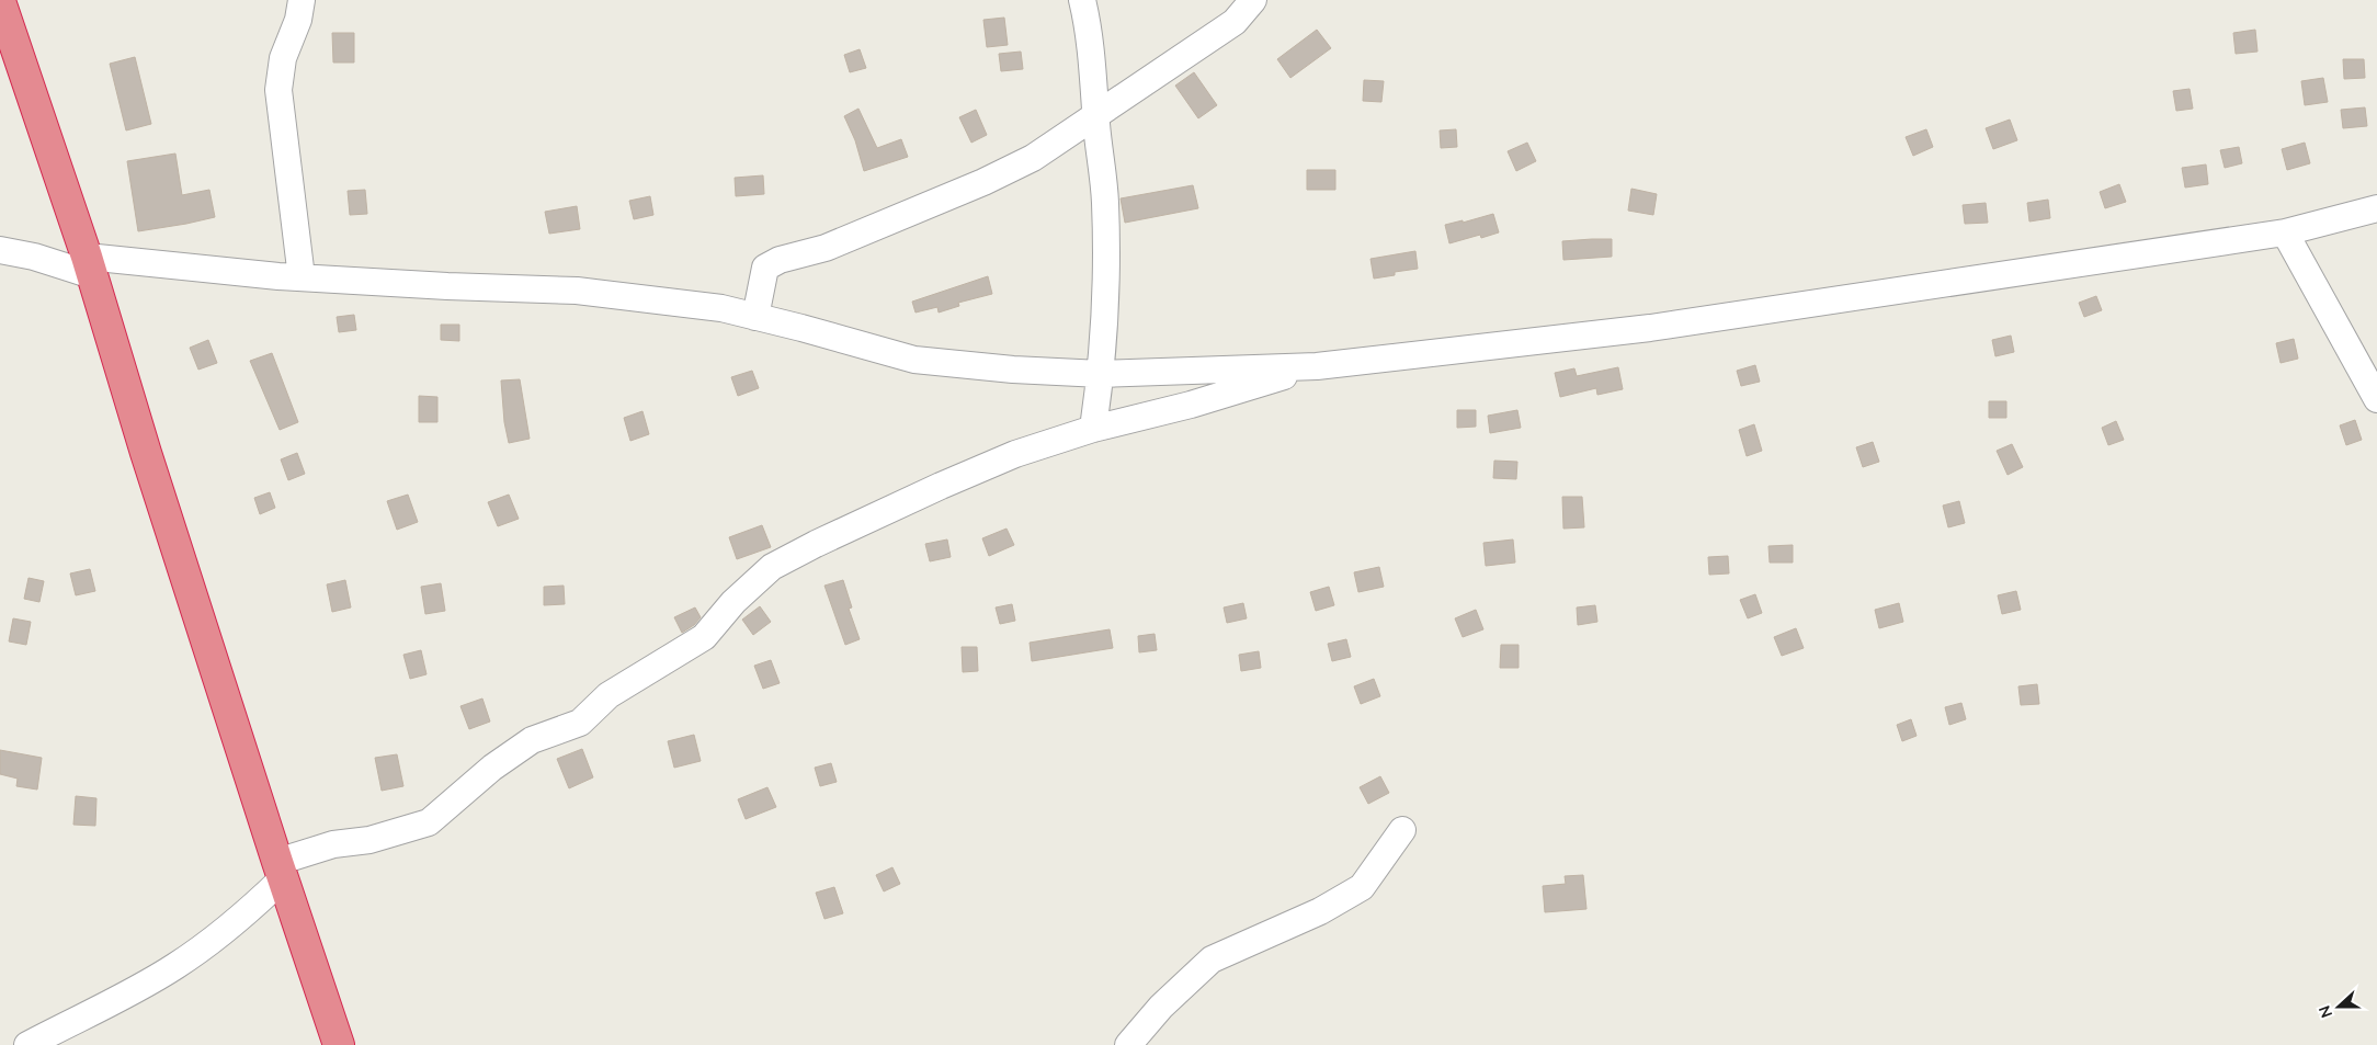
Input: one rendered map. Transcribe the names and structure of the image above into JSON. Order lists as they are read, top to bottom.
{
  "north": "left"
}
